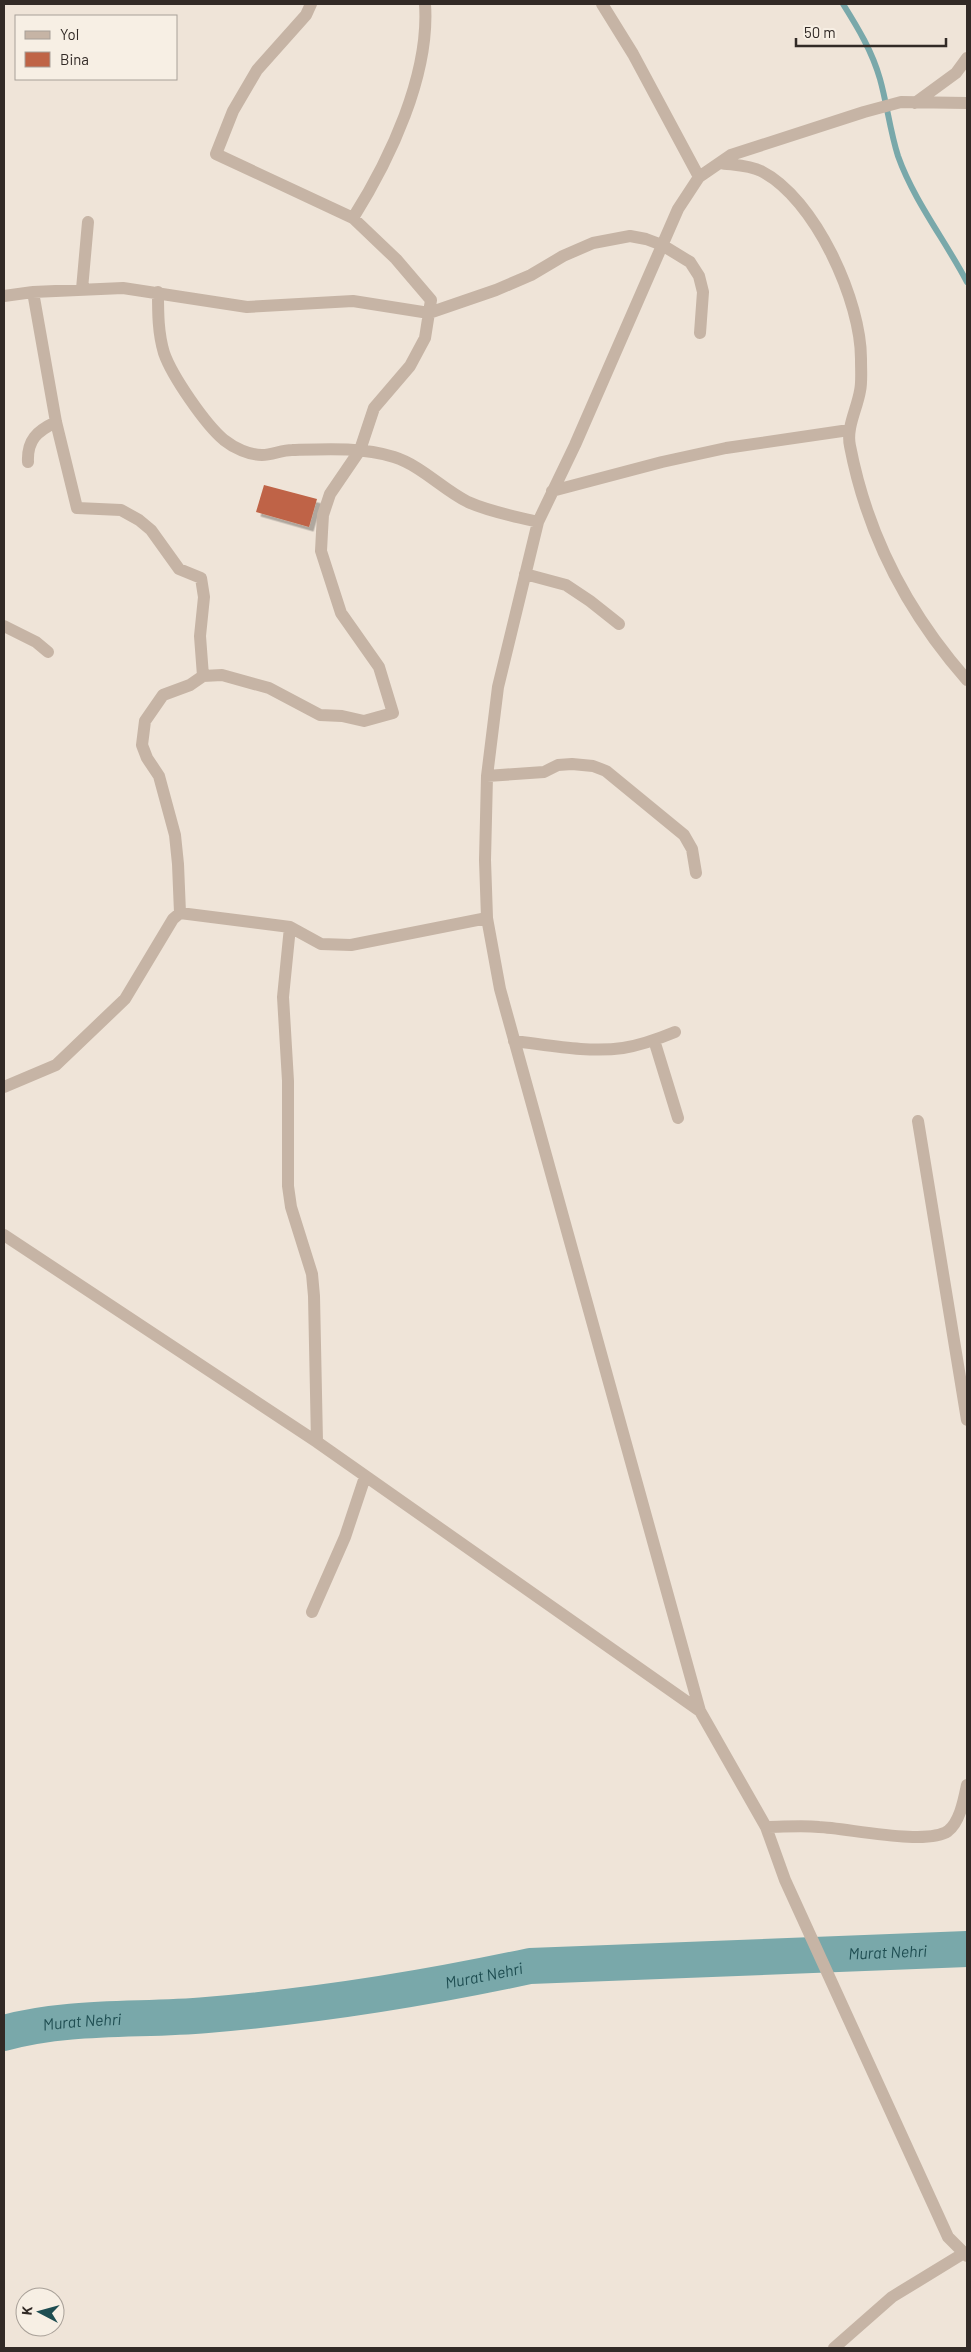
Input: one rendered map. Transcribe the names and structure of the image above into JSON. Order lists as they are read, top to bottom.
{
  "water": ["Murat Nehri"],
  "legend": ["Yol", "Bina"],
  "scale_bar": "50 m",
  "north": "left"
}
